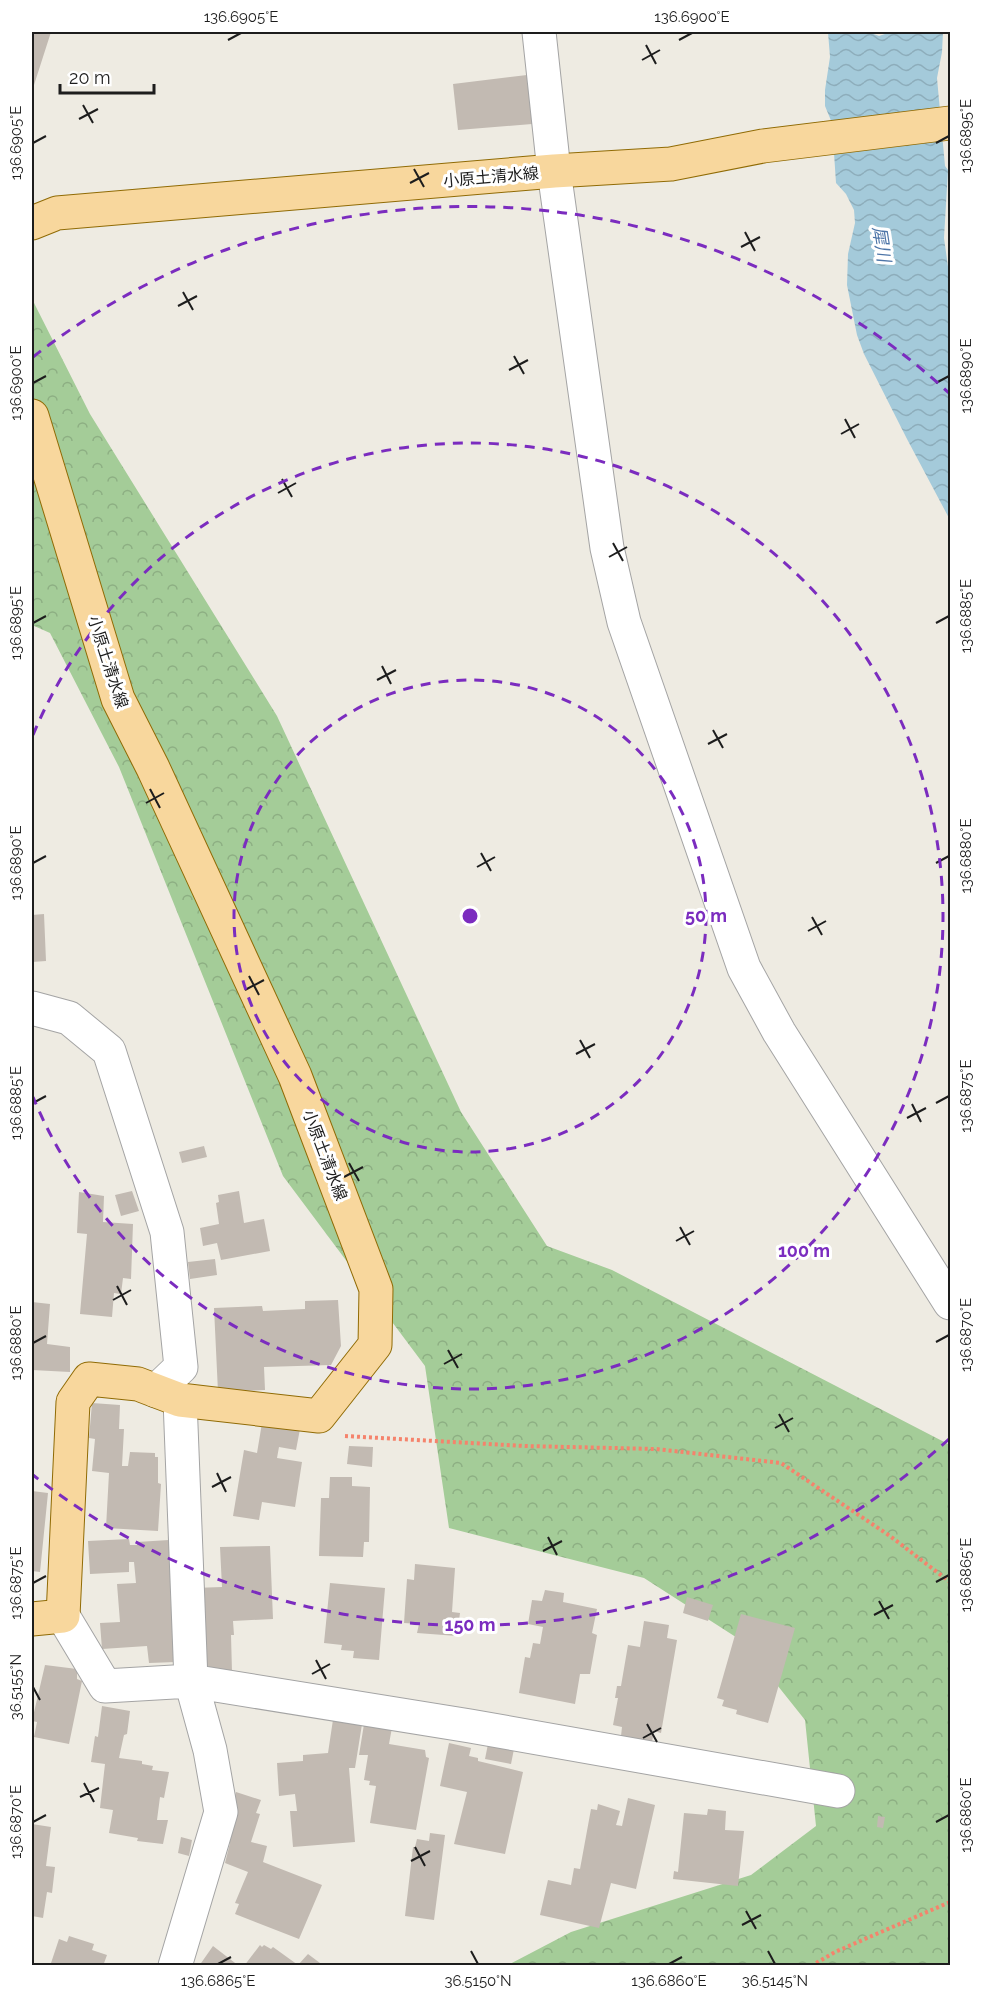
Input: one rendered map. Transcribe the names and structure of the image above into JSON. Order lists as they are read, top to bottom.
{
  "streets": {
    "main road": ["小原土清水線"]
  },
  "water": ["犀川"],
  "scale_bar": "20 m",
  "coordinates": [
    "136.6905°E",
    "136.6900°E",
    "136.6895°E",
    "136.6890°E",
    "136.6885°E",
    "136.6880°E",
    "136.6875°E",
    "136.6870°E",
    "136.6865°E",
    "36.5155°N",
    "136.6860°E",
    "36.5150°N",
    "36.5145°N"
  ],
  "rings": ["50 m", "100 m", "150 m"]
}
